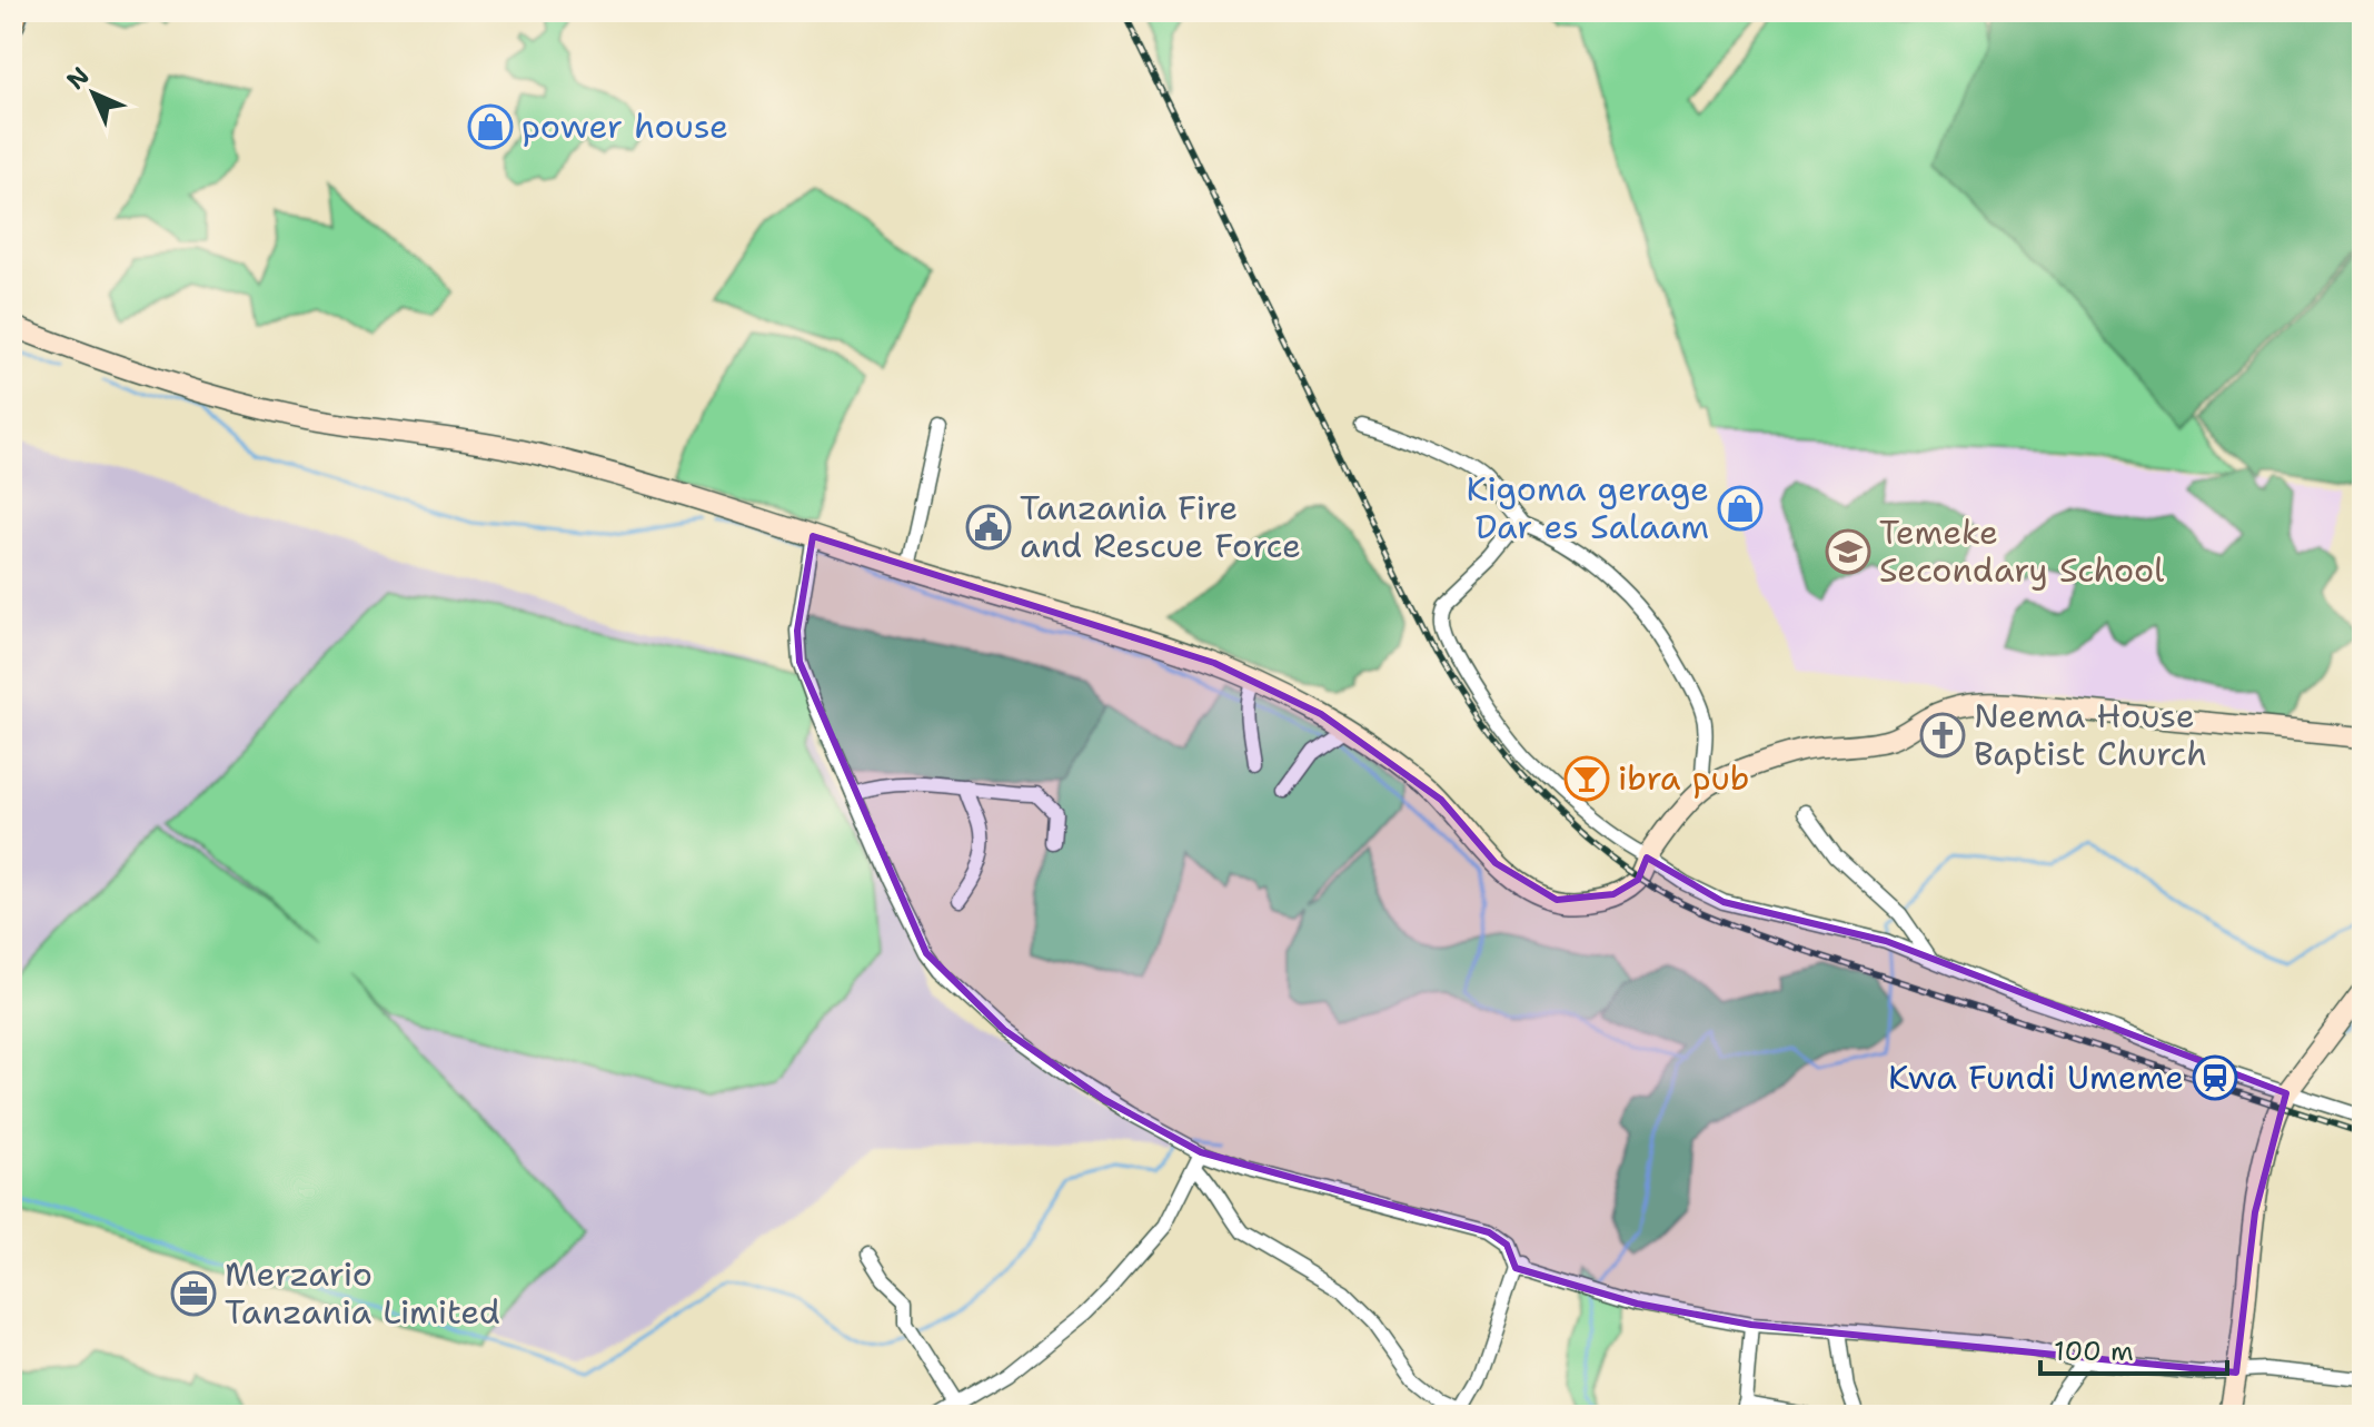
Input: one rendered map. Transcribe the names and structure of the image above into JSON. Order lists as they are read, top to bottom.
{
  "places": {
    "shop": ["power house", "Kigoma gerage Dar es Salaam"],
    "public building": ["Tanzania Fire and Rescue Force"],
    "school or university": ["Temeke Secondary School"],
    "church": ["Neema House Baptist Church"],
    "bar": ["ibra pub"],
    "station": ["Kwa Fundi Umeme"],
    "office": ["Merzario Tanzania Limited"]
  },
  "scale_bar": "100 m",
  "north": "top left"
}
